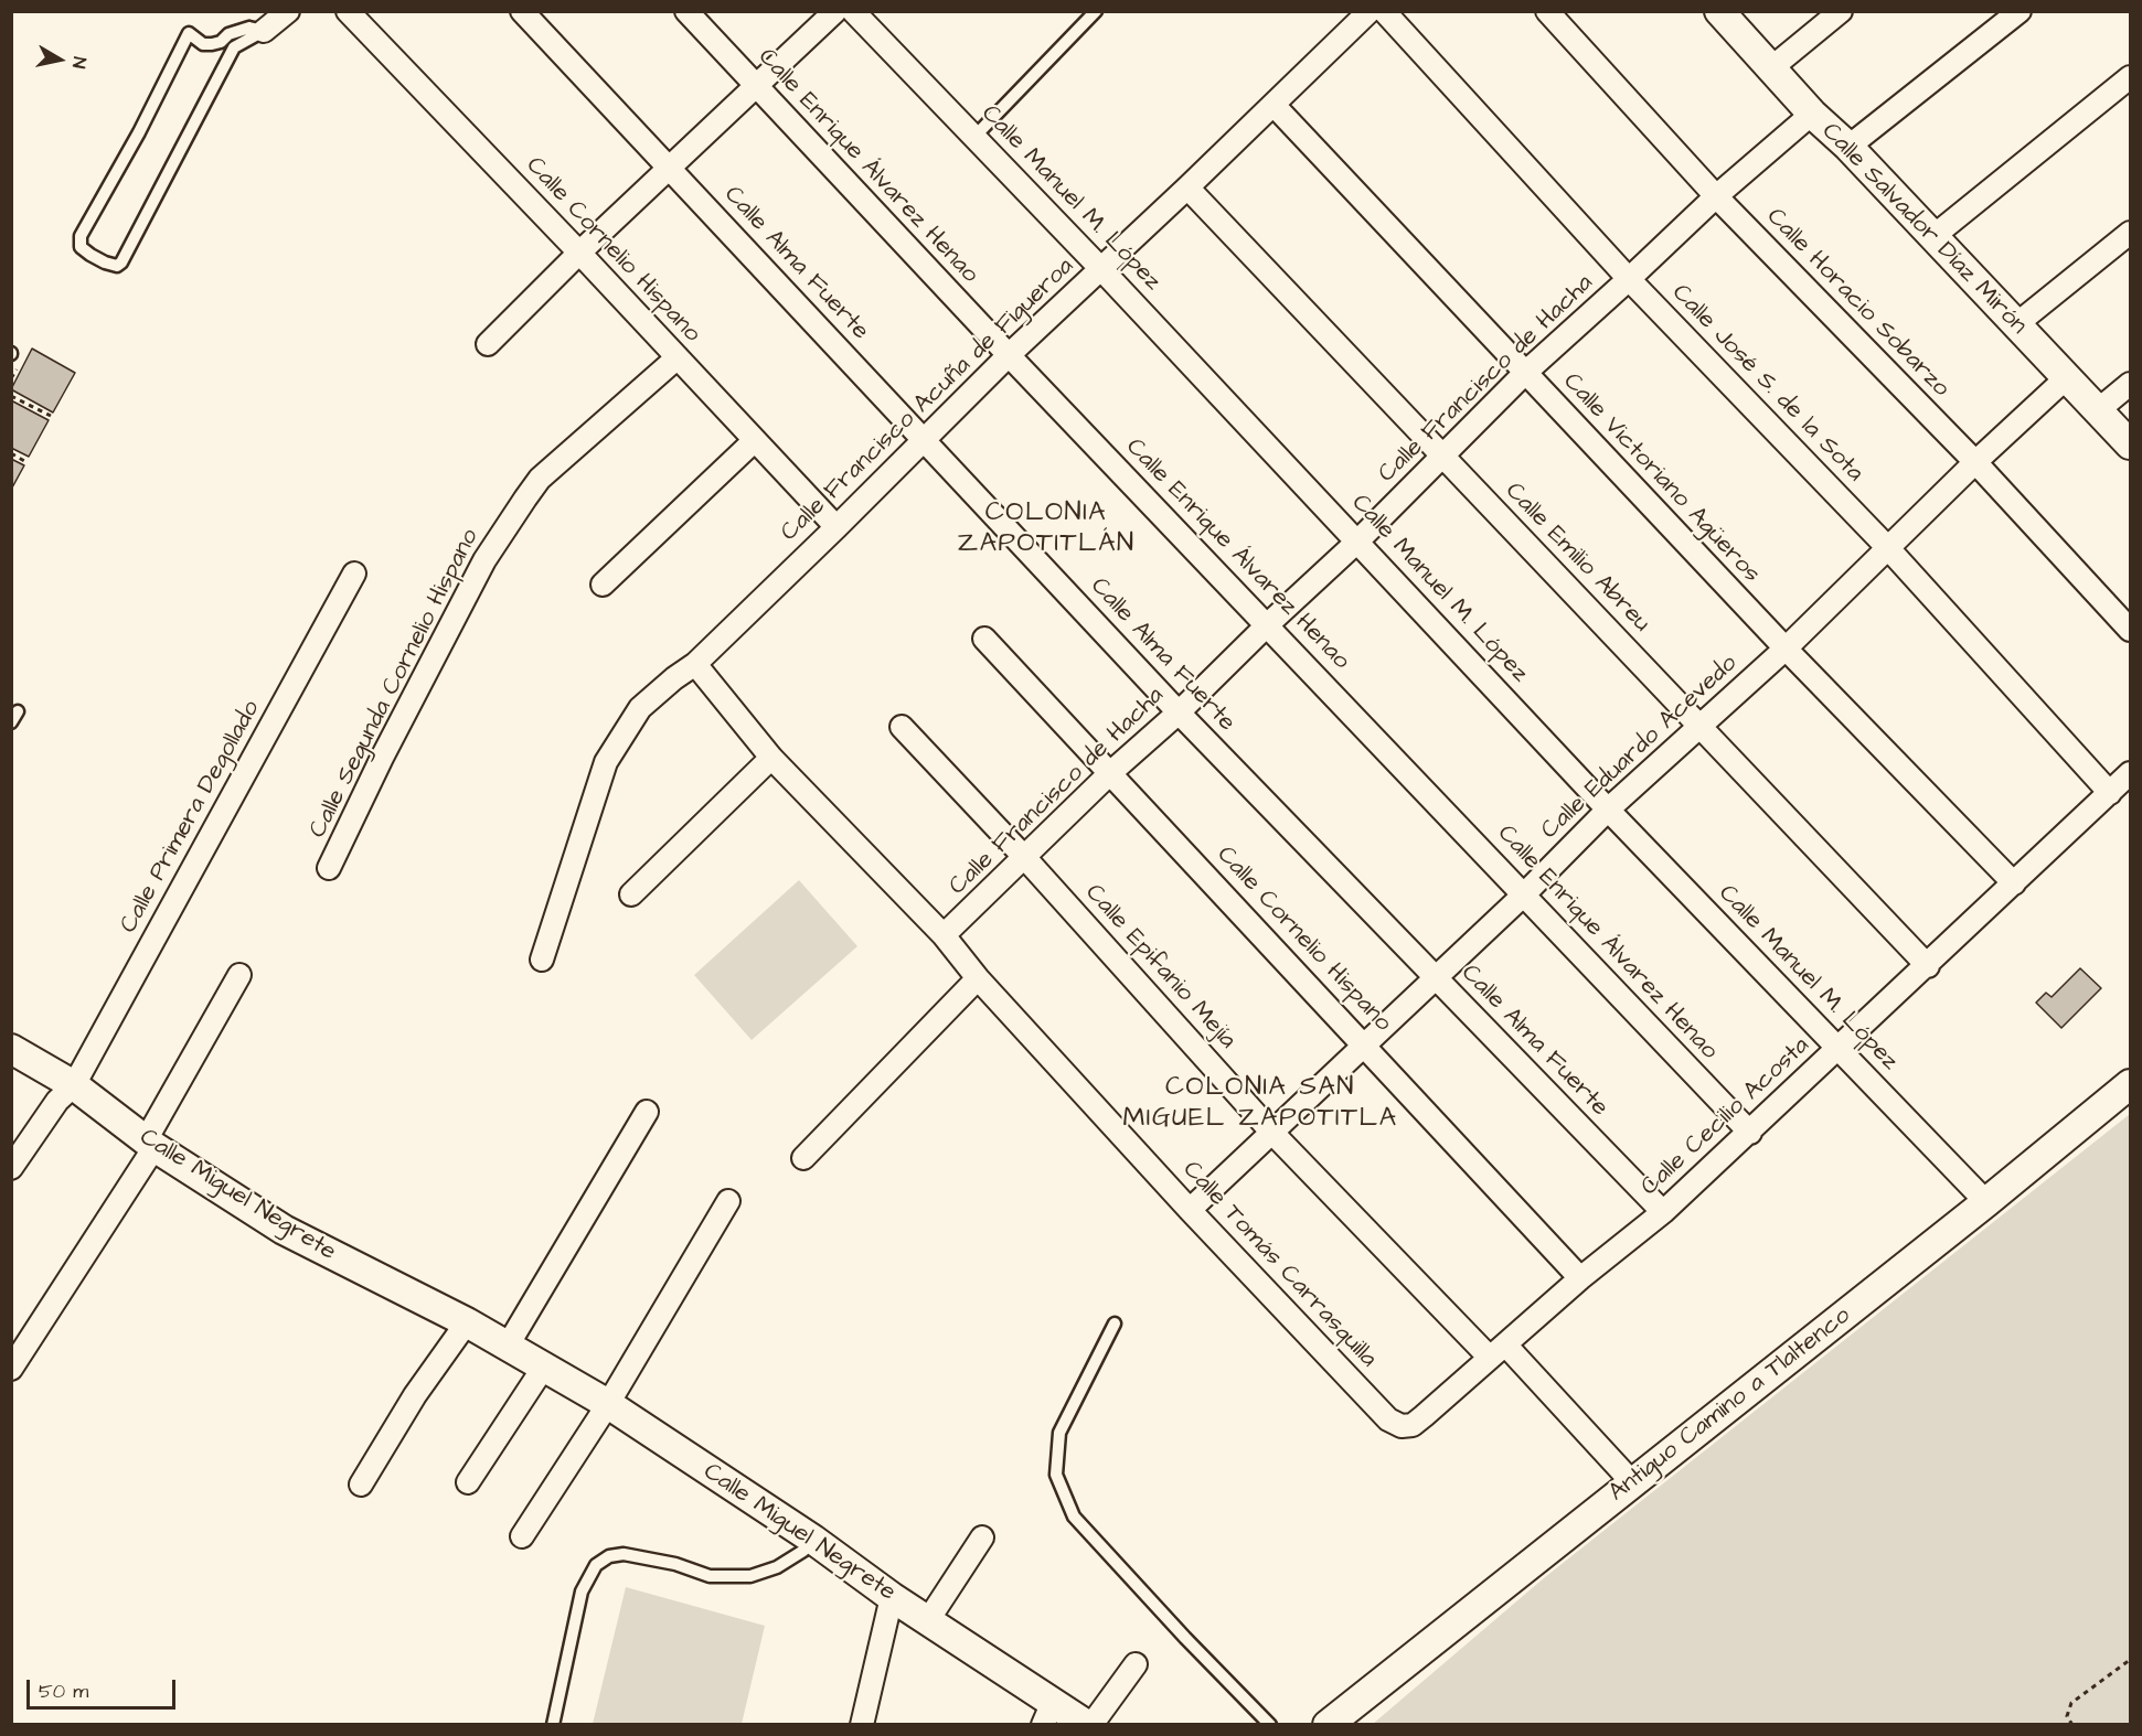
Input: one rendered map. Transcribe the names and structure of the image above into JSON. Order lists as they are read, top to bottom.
{
  "streets": {
    "street": [
      "Calle Enrique Álvarez Henao",
      "Calle Manuel M. López",
      "Calle Salvador Díaz Mirón",
      "Calle Cornelio Hispano",
      "Calle Alma Fuerte",
      "Calle Horacio Sobarzo",
      "Calle Francisco de Hacha",
      "Calle José S. de la Sota",
      "Calle Francisco Acuña de Figueroa",
      "Calle Victoriano Agüeros",
      "Calle Emilio Abreu",
      "Calle Segunda Cornelio Hispano",
      "Calle Eduardo Acevedo",
      "Calle Primera Degollado",
      "Calle Epifanio Mejía",
      "Calle Cecilio Acosta",
      "Calle Miguel Negrete",
      "Calle Tomás Carrasquilla",
      "Antiguo Camino a Tlaltenco"
    ]
  },
  "crossings": [
    ["Calle Enrique Álvarez Henao", "Calle Francisco de Hacha"],
    ["Calle Enrique Álvarez Henao", "Calle Francisco Acuña de Figueroa"],
    ["Calle Enrique Álvarez Henao", "Calle Eduardo Acevedo"],
    ["Calle Enrique Álvarez Henao", "Calle Cecilio Acosta"],
    ["Calle Manuel M. López", "Calle Francisco de Hacha"],
    ["Calle Manuel M. López", "Calle Francisco Acuña de Figueroa"],
    ["Calle Manuel M. López", "Calle Eduardo Acevedo"],
    ["Calle Manuel M. López", "Calle Cecilio Acosta"],
    ["Calle Manuel M. López", "Antiguo Camino a Tlaltenco"],
    ["Calle Salvador Díaz Mirón", "Calle Francisco de Hacha"],
    ["Calle Salvador Díaz Mirón", "Calle Eduardo Acevedo"],
    ["Calle Cornelio Hispano", "Calle Francisco de Hacha"],
    ["Calle Cornelio Hispano", "Calle Francisco Acuña de Figueroa"],
    ["Calle Cornelio Hispano", "Calle Segunda Cornelio Hispano"],
    ["Calle Cornelio Hispano", "Calle Eduardo Acevedo"],
    ["Calle Cornelio Hispano", "Calle Cecilio Acosta"],
    ["Calle Alma Fuerte", "Calle Francisco de Hacha"],
    ["Calle Alma Fuerte", "Calle Francisco Acuña de Figueroa"],
    ["Calle Alma Fuerte", "Calle Eduardo Acevedo"],
    ["Calle Alma Fuerte", "Calle Cecilio Acosta"],
    ["Calle Horacio Sobarzo", "Calle Francisco de Hacha"],
    ["Calle Horacio Sobarzo", "Calle Eduardo Acevedo"],
    ["Calle Francisco de Hacha", "Calle José S. de la Sota"],
    ["Calle Francisco de Hacha", "Calle Victoriano Agüeros"],
    ["Calle Francisco de Hacha", "Calle Emilio Abreu"],
    ["Calle Francisco de Hacha", "Calle Epifanio Mejía"],
    ["Calle Francisco de Hacha", "Calle Tomás Carrasquilla"],
    ["Calle José S. de la Sota", "Calle Eduardo Acevedo"],
    ["Calle José S. de la Sota", "Calle Cecilio Acosta"],
    ["Calle Francisco Acuña de Figueroa", "Calle Victoriano Agüeros"],
    ["Calle Francisco Acuña de Figueroa", "Calle Emilio Abreu"],
    ["Calle Francisco Acuña de Figueroa", "Calle Tomás Carrasquilla"],
    ["Calle Victoriano Agüeros", "Calle Eduardo Acevedo"],
    ["Calle Victoriano Agüeros", "Calle Cecilio Acosta"],
    ["Calle Emilio Abreu", "Calle Eduardo Acevedo"],
    ["Calle Emilio Abreu", "Calle Cecilio Acosta"],
    ["Calle Eduardo Acevedo", "Calle Epifanio Mejía"],
    ["Calle Eduardo Acevedo", "Calle Tomás Carrasquilla"],
    ["Calle Primera Degollado", "Calle Miguel Negrete"],
    ["Calle Epifanio Mejía", "Calle Cecilio Acosta"],
    ["Calle Epifanio Mejía", "Antiguo Camino a Tlaltenco"],
    ["Calle Cecilio Acosta", "Calle Tomás Carrasquilla"]
  ],
  "districts": ["COLONIA ZAPOTITLÁN", "COLONIA SAN MIGUEL ZAPOTITLA"],
  "scale_bar": "50 m",
  "north": "right"
}
